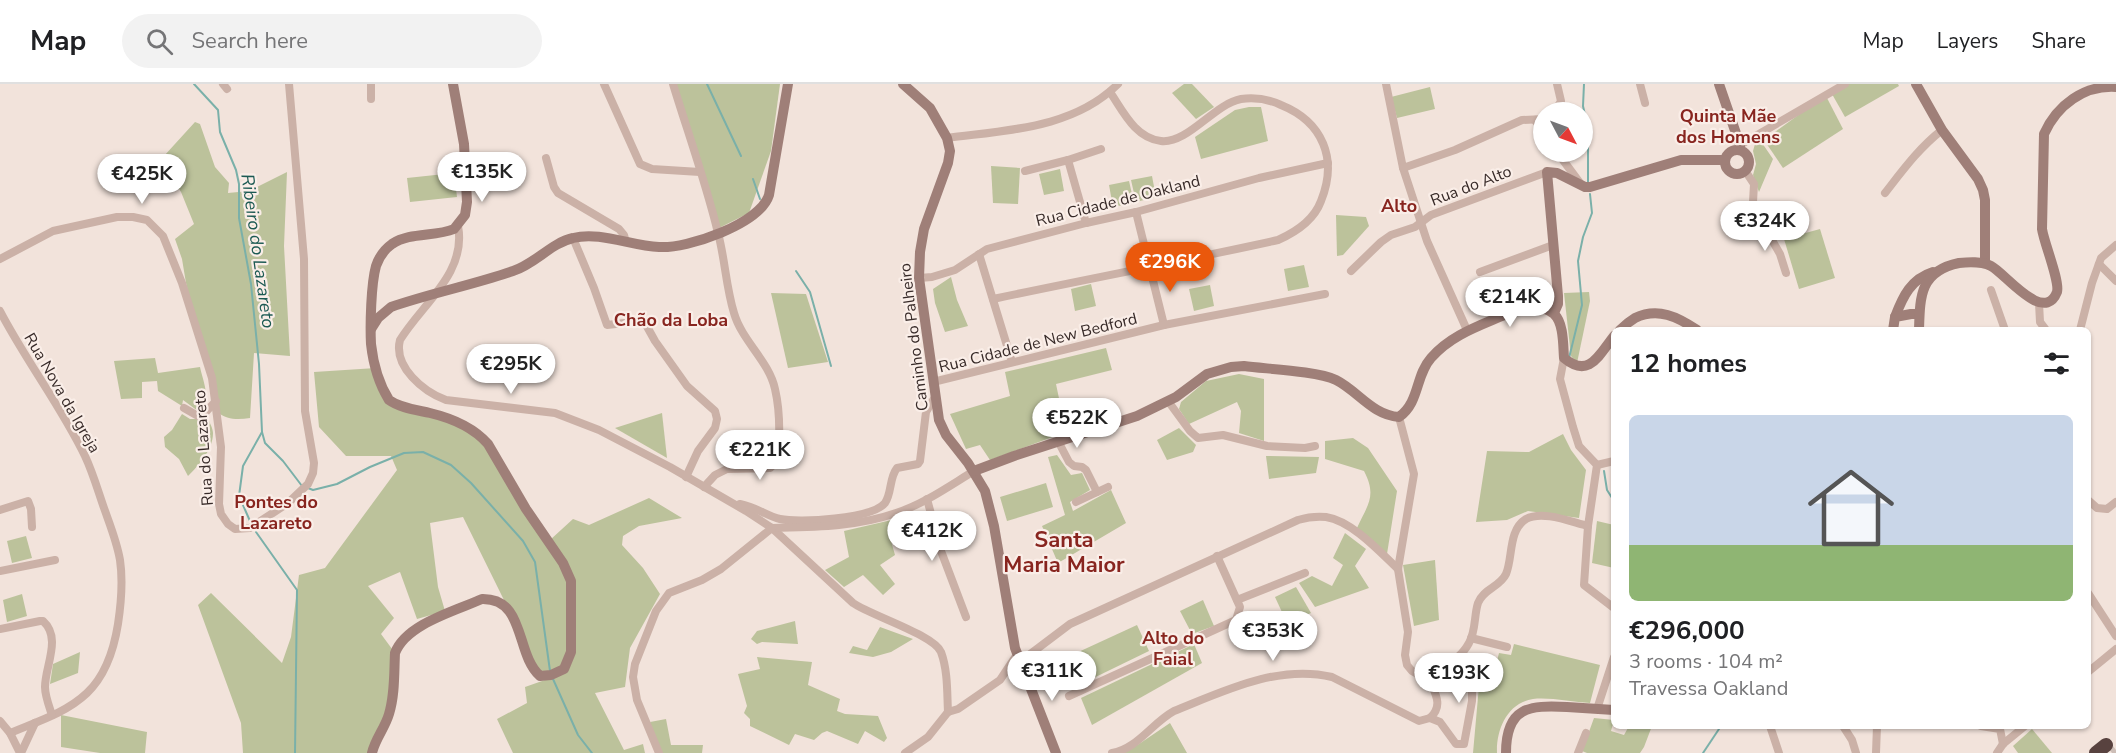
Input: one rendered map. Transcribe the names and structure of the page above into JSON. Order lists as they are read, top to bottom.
{
  "streets": {
    "street": [
      "Rua do Alto",
      "Rua Cidade de Oakland",
      "Caminho do Palheiro",
      "Rua Cidade de New Bedford",
      "Rua Nova da Igreja",
      "Rua do Lazareto"
    ]
  },
  "crossings": [
    ["Rua Cidade de Oakland", "Caminho do Palheiro"],
    ["Caminho do Palheiro", "Rua Cidade de New Bedford"]
  ],
  "districts": [
    "Quinta Mãe dos Homens",
    "Alto",
    "Chão da Loba",
    "Pontes do Lazareto",
    "Santa Maria Maior",
    "Alto do Faial"
  ],
  "water": ["Ribeiro do Lazareto"],
  "north": "bottom right",
  "page": {
    "header": "Map",
    "search": "Search here",
    "nav": ["Map", "Layers", "Share"],
    "price": [
      "€135K",
      "€425K",
      "€324K",
      "€296K",
      "€214K",
      "€295K",
      "€522K",
      "€221K",
      "€412K",
      "€353K",
      "€311K",
      "€193K"
    ],
    "heading": "12 homes",
    "list": [
      {
        "name": "€296,000",
        "note": "3 rooms · 104 m² · Travessa Oakland"
      }
    ]
  }
}
